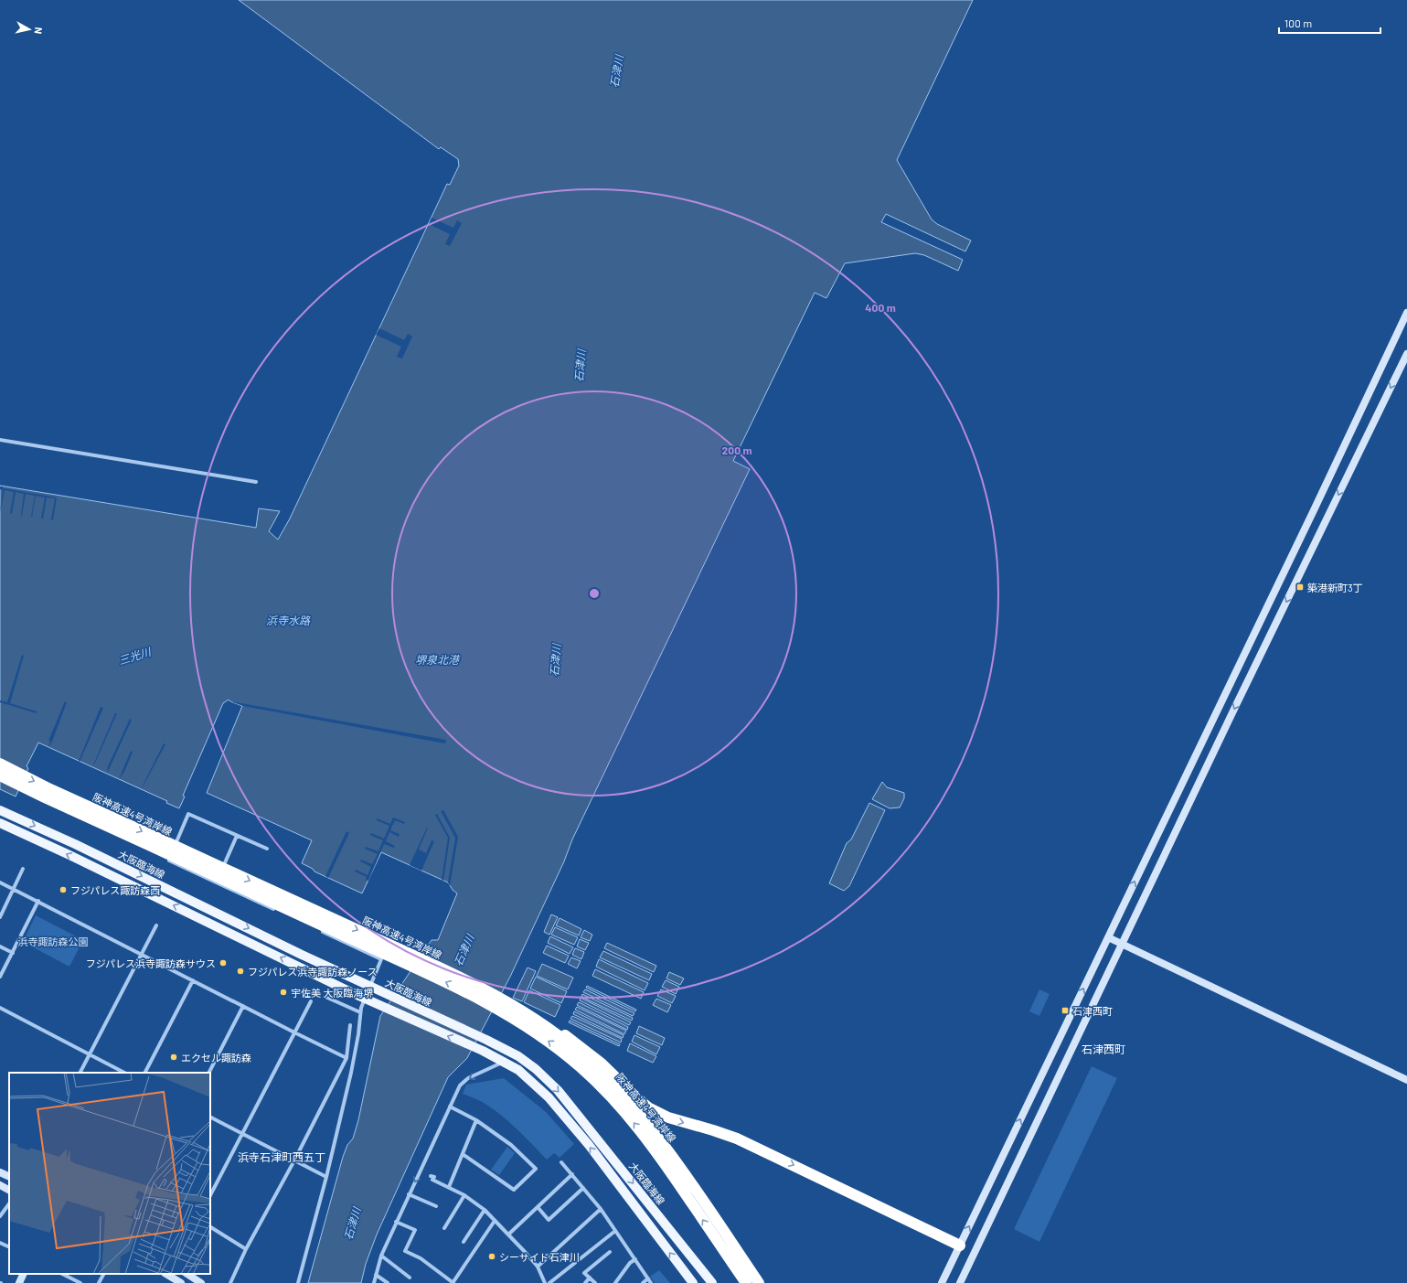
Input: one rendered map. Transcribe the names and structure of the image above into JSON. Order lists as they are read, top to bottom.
{
  "streets": {
    "highway": ["阪神高速4号湾岸線"],
    "main road": ["大阪臨海線"]
  },
  "districts": ["石津西町", "浜寺石津町西五丁"],
  "water": [
    "石津川",
    "浜寺水路",
    "三光川",
    "堺泉北港"
  ],
  "parks": ["浜寺諏訪森公園"],
  "places": {
    "transit": ["築港新町3丁", "石津西町"],
    "other": [
      "フジパレス諏訪森西",
      "フジパレス浜寺諏訪森サウス",
      "フジパレス浜寺諏訪森ノース",
      "宇佐美 大阪臨海堺",
      "エクセル諏訪森",
      "シーサイド石津川"
    ]
  },
  "scale_bar": "100 m",
  "north": "right",
  "rings": ["400 m", "200 m"]
}
